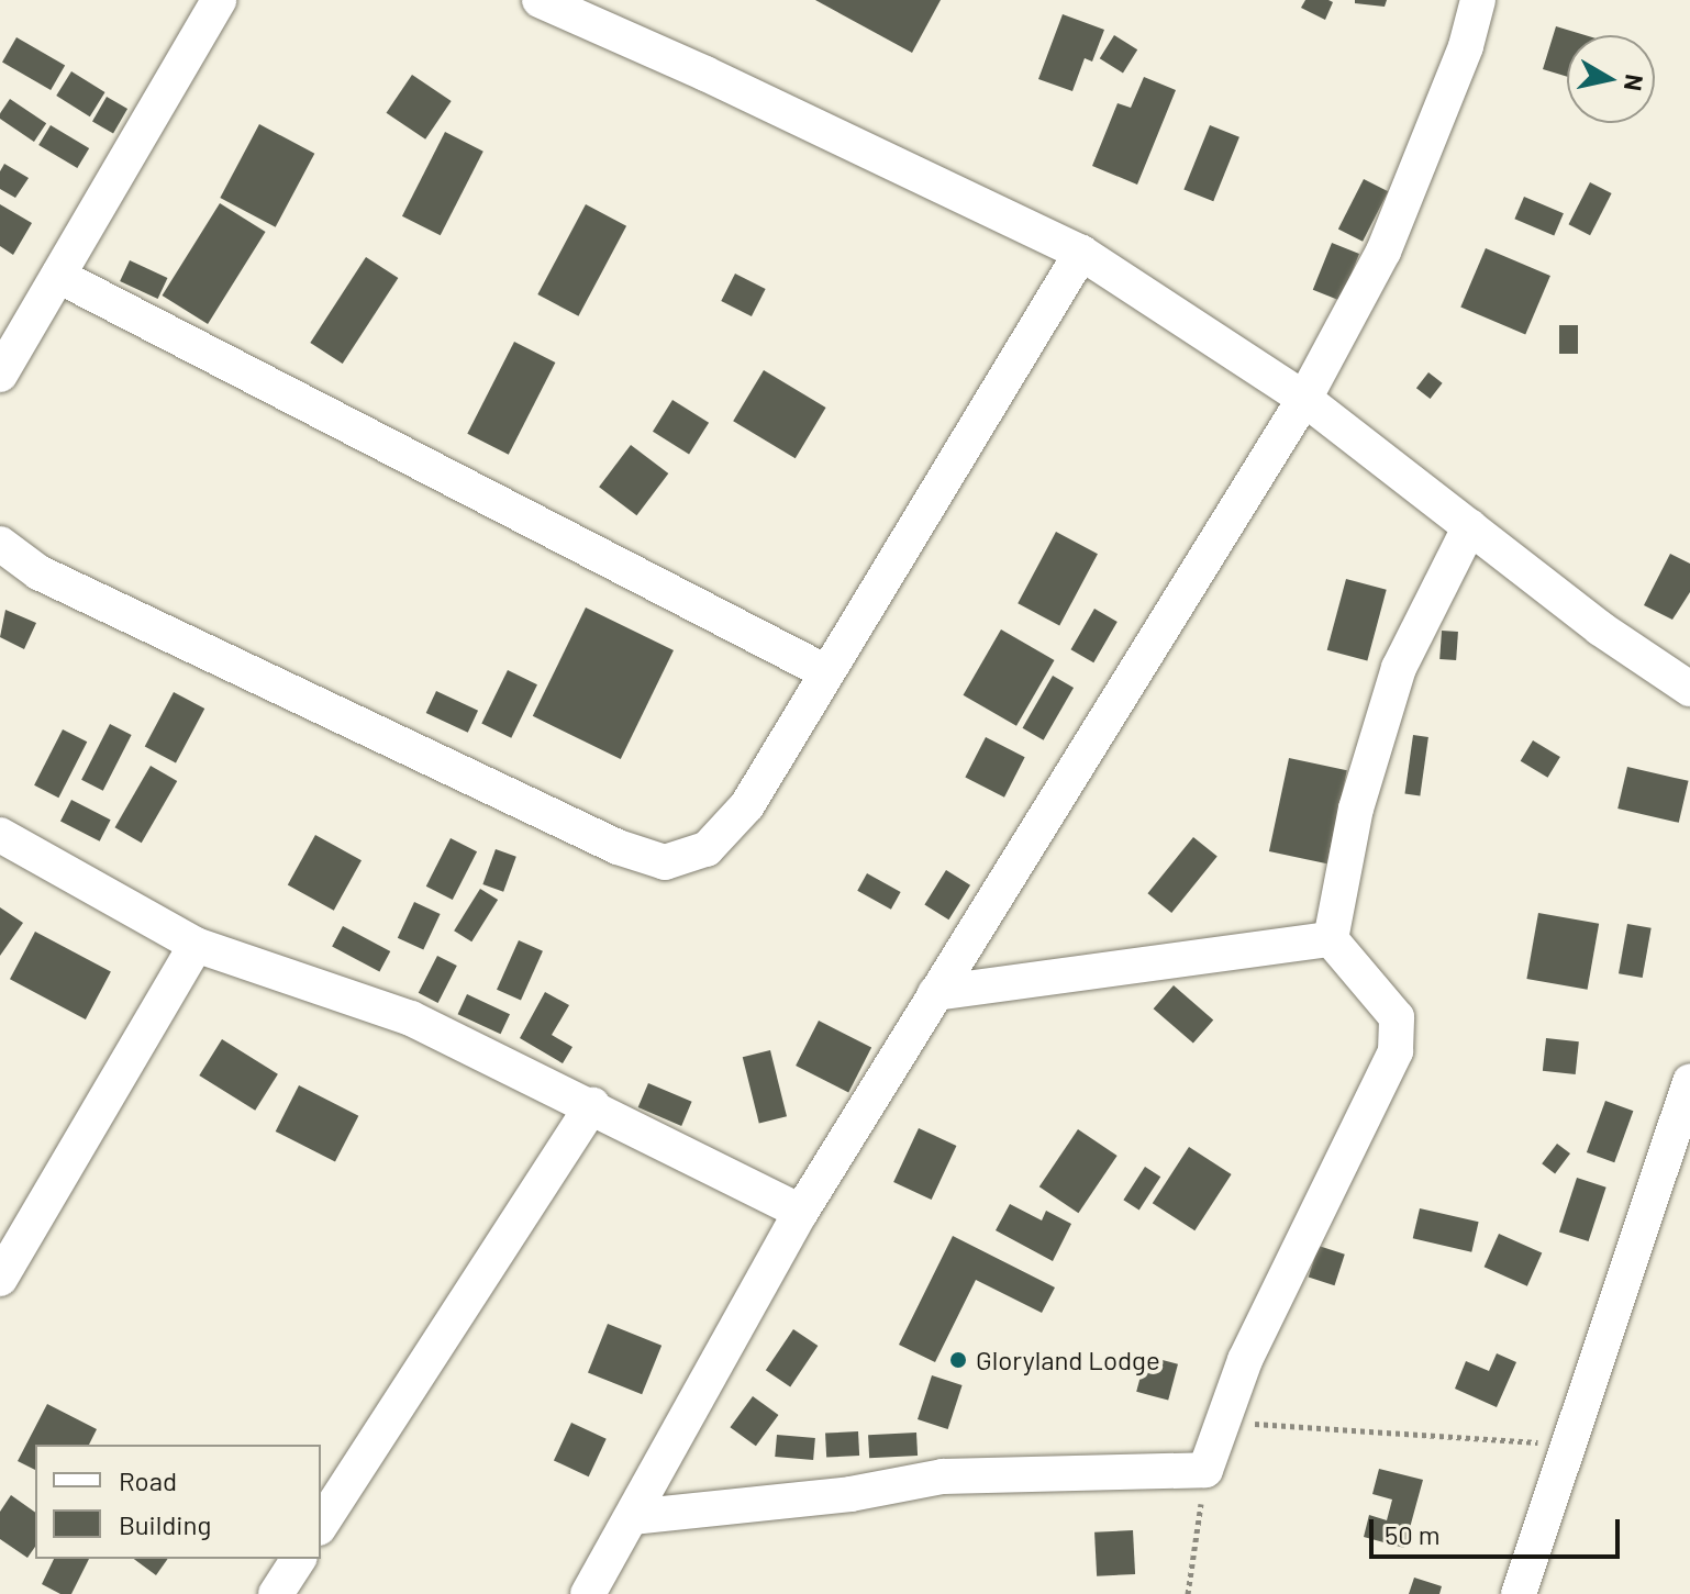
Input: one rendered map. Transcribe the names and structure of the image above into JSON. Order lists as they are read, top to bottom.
{
  "places": ["Gloryland Lodge"],
  "legend": ["Road", "Building"],
  "scale_bar": "50 m",
  "north": "right"
}
